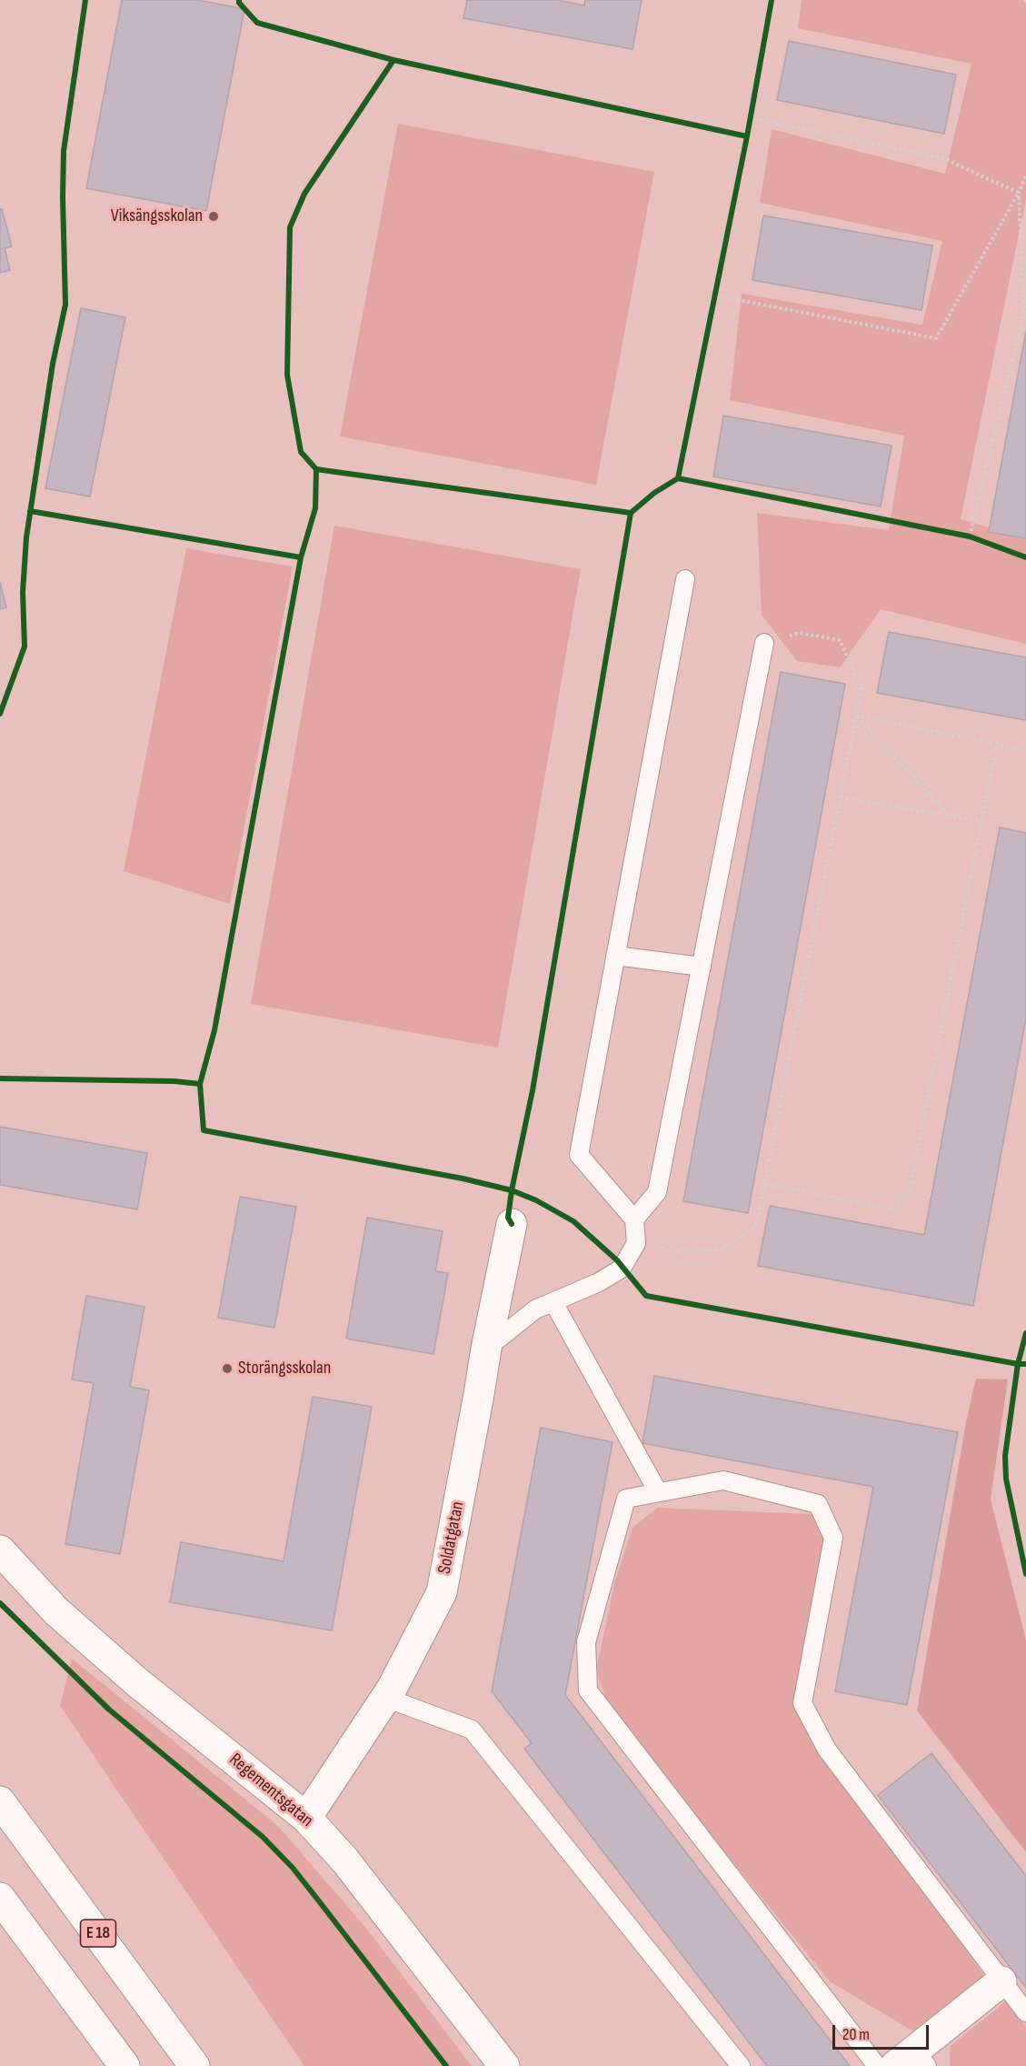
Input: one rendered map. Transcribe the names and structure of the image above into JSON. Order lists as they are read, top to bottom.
{
  "streets": {
    "main road": ["Soldatgatan", "Regementsgatan", "E 18"]
  },
  "crossings": [
    ["Soldatgatan", "Regementsgatan"]
  ],
  "places": ["Viksängsskolan", "Storängsskolan"],
  "scale_bar": "20 m"
}
